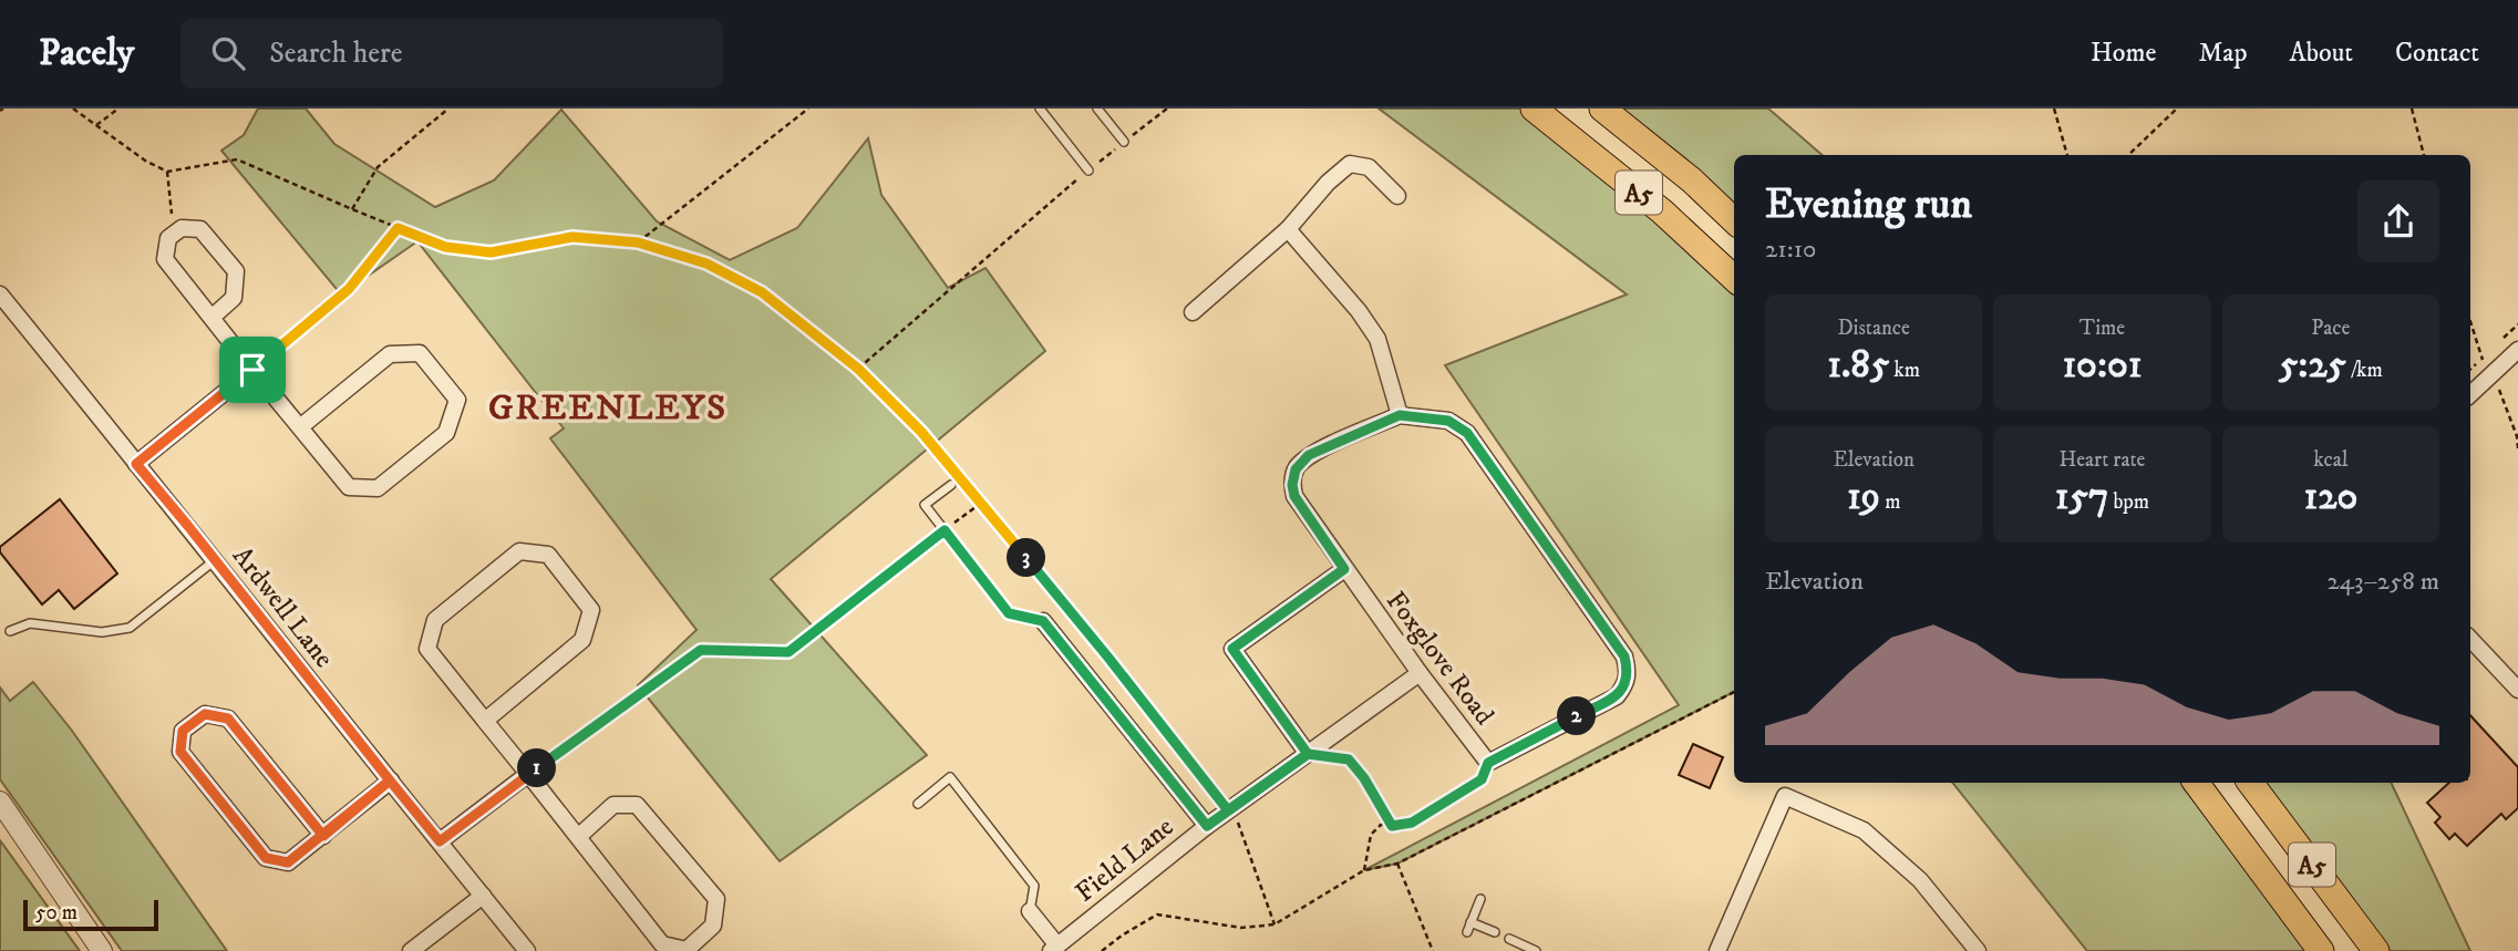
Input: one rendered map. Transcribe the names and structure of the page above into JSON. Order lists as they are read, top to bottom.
{
  "streets": {
    "highway": ["A5"],
    "street": ["Ardwell Lane", "Foxglove Road", "Field Lane"]
  },
  "crossings": [
    ["Foxglove Road", "Field Lane"]
  ],
  "districts": ["GREENLEYS"],
  "scale_bar": "50 m",
  "page": {
    "header": "Pacely",
    "search": "Search here",
    "nav": [
      "Home",
      "Map",
      "About",
      "Contact"
    ],
    "heading": ["Evening run", "21:10"],
    "stats": [
      ["Distance", "1.85 km"],
      ["Time", "10:01"],
      ["Pace", "5:25 /km"],
      ["Elevation", "19 m"],
      ["Heart rate", "157 bpm"],
      ["kcal", "120"]
    ],
    "pins": ["3", "2", "1"],
    "chart": ["Elevation", "243–258 m"],
    "scale": "50 m"
  }
}
